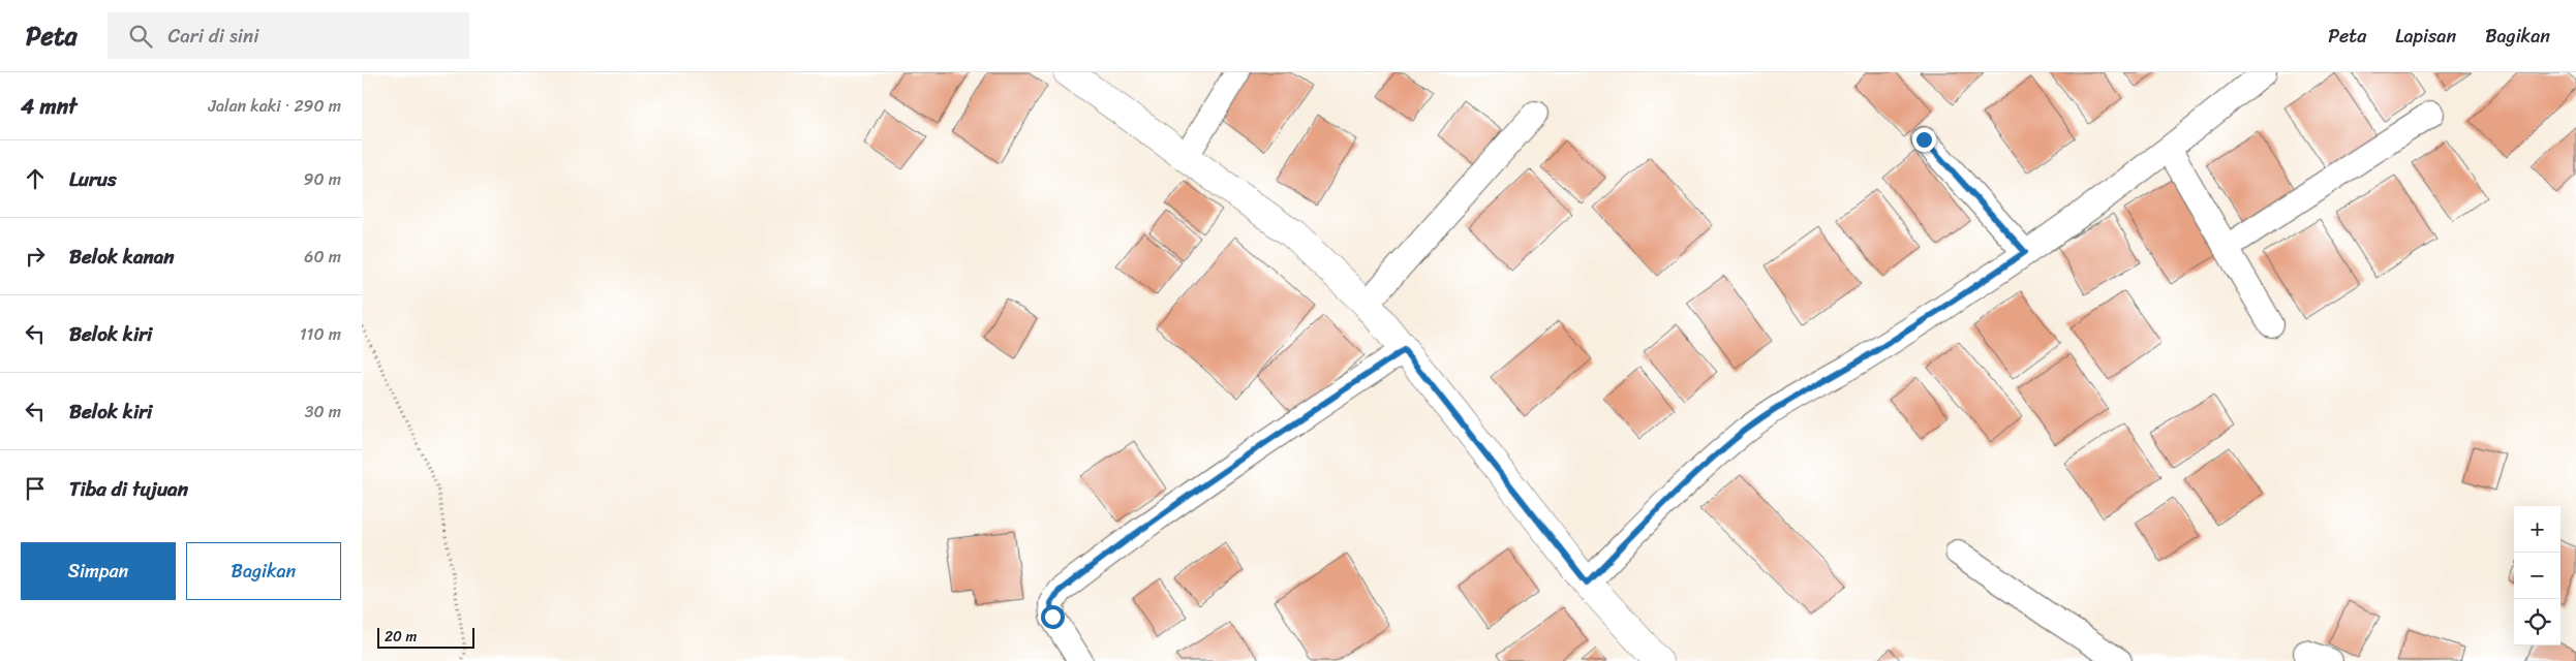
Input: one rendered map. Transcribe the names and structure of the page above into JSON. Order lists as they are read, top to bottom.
{
  "scale_bar": "20 m",
  "page": {
    "header": "Peta",
    "search": "Cari di sini",
    "nav": ["Peta", "Lapisan", "Bagikan"],
    "heading": ["4 mnt", "Jalan kaki · 290 m"],
    "list": [
      ["Lurus", "90 m"],
      ["Belok kanan", "60 m"],
      ["Belok kiri", "110 m"],
      ["Belok kiri", "30 m"],
      "Tiba di tujuan"
    ],
    "map_buttons": ["+", "−"],
    "buttons": ["Simpan", "Bagikan"],
    "scale": "20 m"
  }
}
